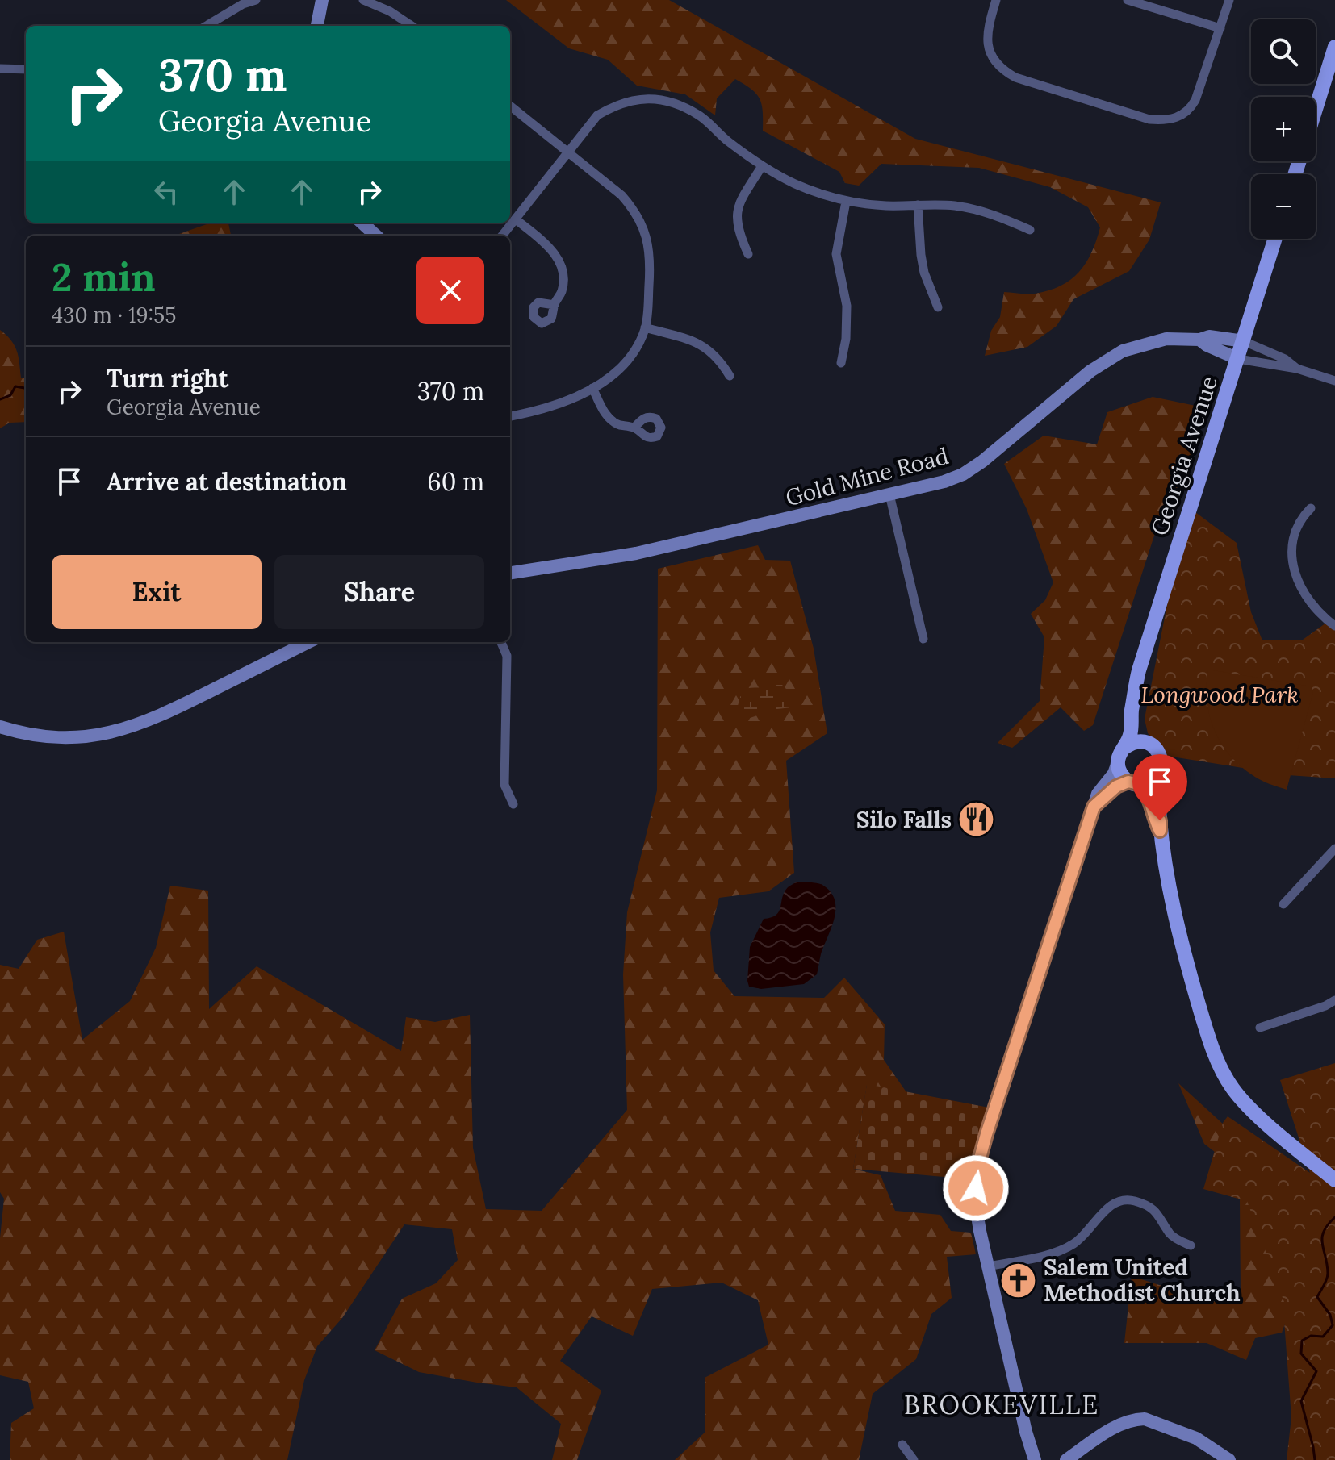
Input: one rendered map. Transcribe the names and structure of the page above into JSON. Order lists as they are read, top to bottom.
{
  "streets": {
    "main road": ["Georgia Avenue"],
    "street": ["Gold Mine Road"]
  },
  "crossings": [
    ["Georgia Avenue", "Gold Mine Road"]
  ],
  "districts": ["BROOKEVILLE"],
  "parks": ["Longwood Park"],
  "places": {
    "restaurant": ["Silo Falls"],
    "church": ["Salem United Methodist Church"]
  },
  "page": {
    "map_buttons": ["+", "−"],
    "turn": ["370 m", "Georgia Avenue"],
    "heading": ["2 min", "430 m · 19:55"],
    "list": [
      {
        "name": "Turn right",
        "note": "Georgia Avenue",
        "value": "370 m"
      },
      {
        "name": "Arrive at destination",
        "value": "60 m"
      }
    ],
    "buttons": ["Exit", "Share"]
  }
}
